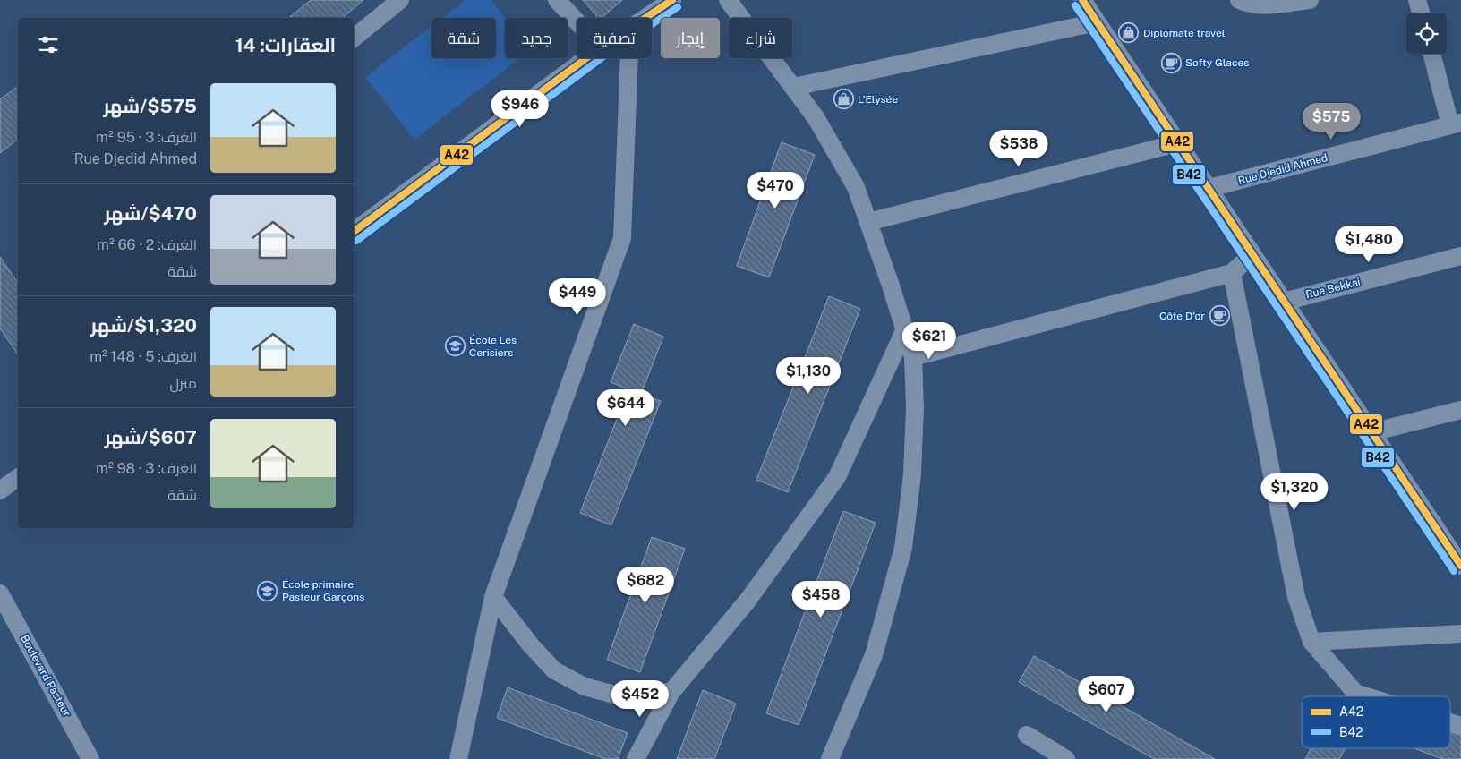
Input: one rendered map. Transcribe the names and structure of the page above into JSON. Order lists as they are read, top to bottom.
{
  "streets": {
    "street": ["Rue Djedid Ahmed", "Rue Bekkai", "Boulevard Pasteur"]
  },
  "places": {
    "shop": ["Diplomate travel", "L’Elysée"],
    "cafe": ["Softy Glaces", "Côte D'or"],
    "school or university": ["École Les Cerisiers", "École primaire Pasteur Garçons"]
  },
  "lines": ["transit line A42", "transit line B42"],
  "legend": ["A42", "B42"],
  "page": {
    "chip": [
      "شراء",
      "إيجار",
      "تصفية",
      "جديد",
      "شقة"
    ],
    "heading": "العقارات: 14",
    "list": [
      {
        "name": "$575/شهر",
        "note": "الغرف: 3 · 95 m² · Rue Djedid Ahmed"
      },
      {
        "name": "$470/شهر",
        "note": "الغرف: 2 · 66 m² · شقة"
      },
      {
        "name": "$1,320/شهر",
        "note": "الغرف: 5 · 148 m² · منزل"
      },
      {
        "name": "$607/شهر",
        "note": "الغرف: 3 · 98 m² · شقة"
      }
    ],
    "price": [
      "$946",
      "$575",
      "$538",
      "$470",
      "$1,480",
      "$449",
      "$621",
      "$1,130",
      "$644",
      "$1,320",
      "$682",
      "$458",
      "$607",
      "$452"
    ]
  }
}
